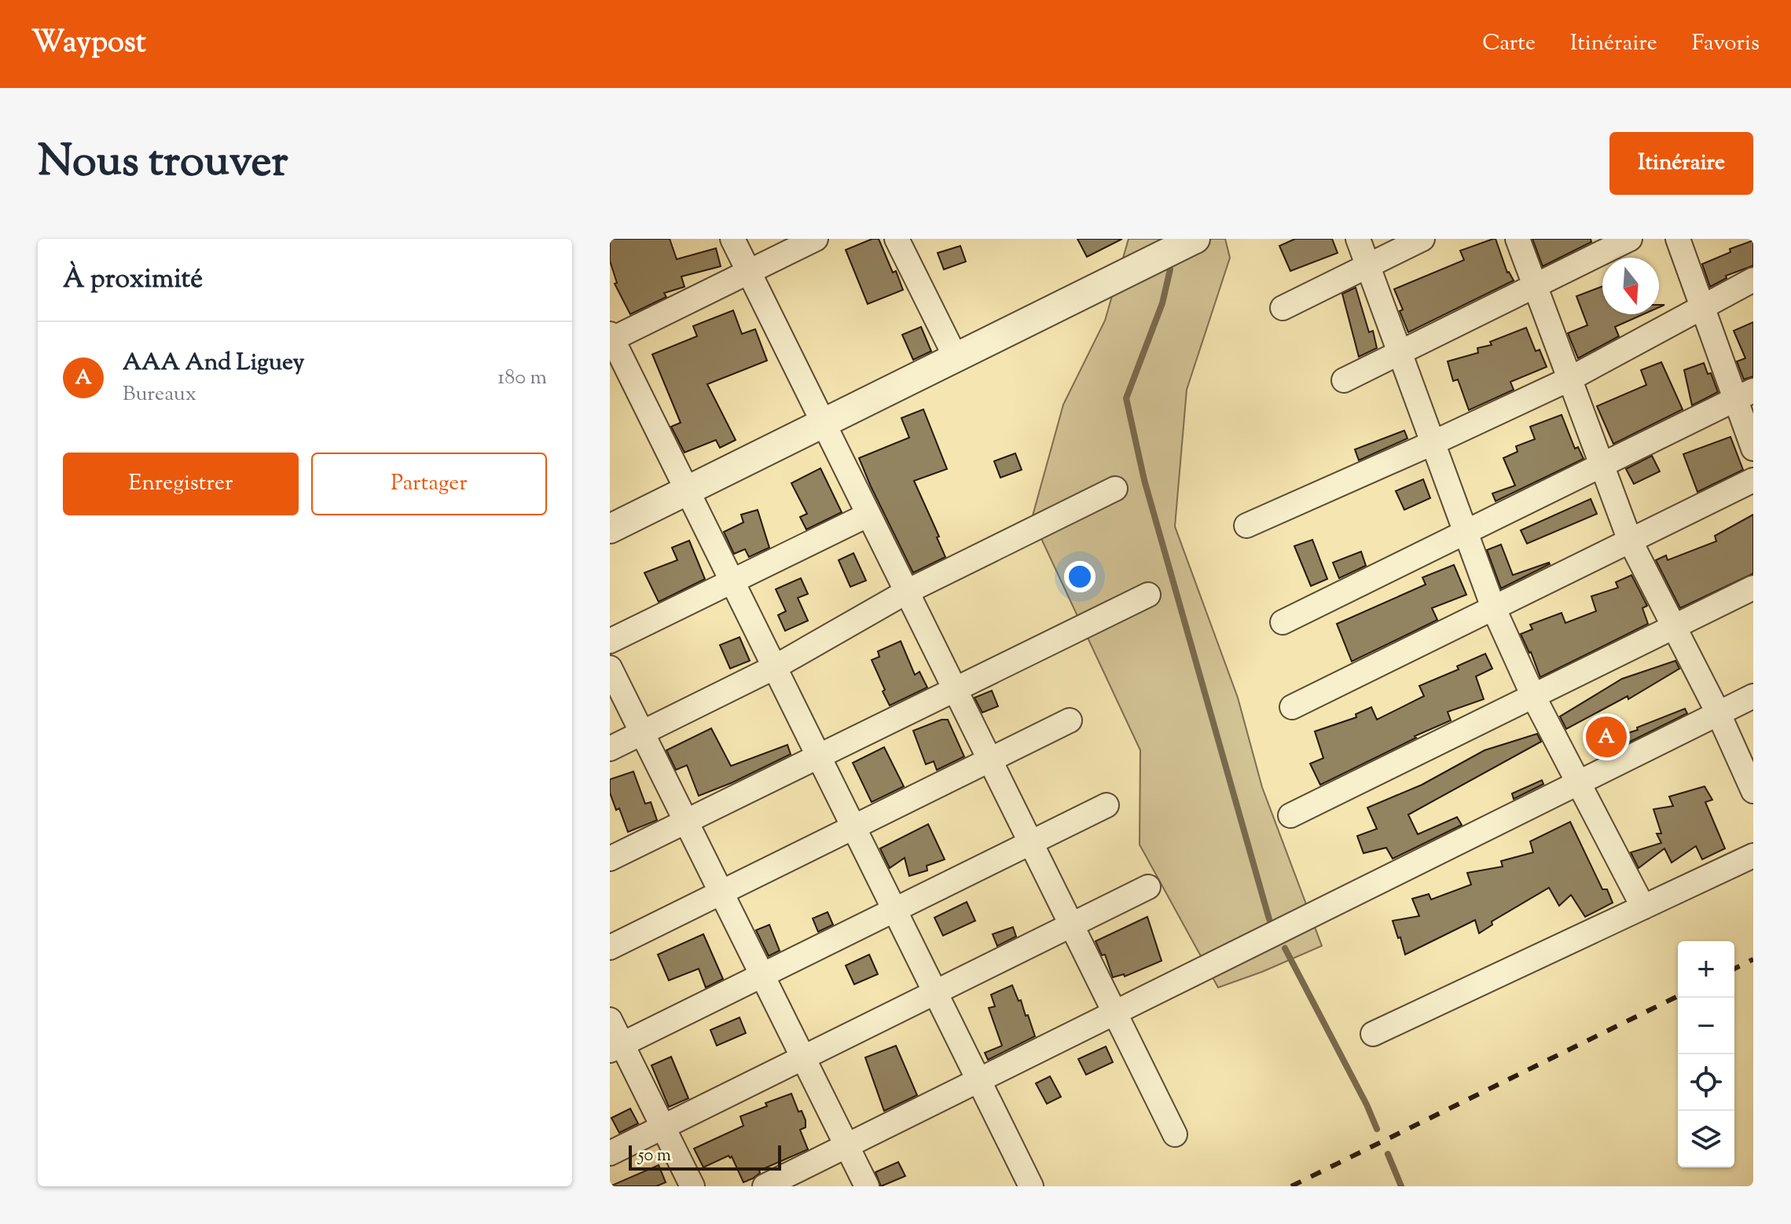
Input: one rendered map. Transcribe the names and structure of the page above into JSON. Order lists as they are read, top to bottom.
{
  "scale_bar": "50 m",
  "north": "bottom",
  "page": {
    "header": "Waypost",
    "nav": ["Carte", "Itinéraire", "Favoris"],
    "title": "Nous trouver",
    "buttons": [
      "Itinéraire",
      ["Enregistrer", "Partager"]
    ],
    "heading": "À proximité",
    "list": [
      {
        "mark": "A",
        "name": "AAA And Liguey",
        "note": "Bureaux",
        "value": "180 m"
      }
    ],
    "pins": "A",
    "map_buttons": ["+", "−"],
    "scale": "50 m"
  }
}
